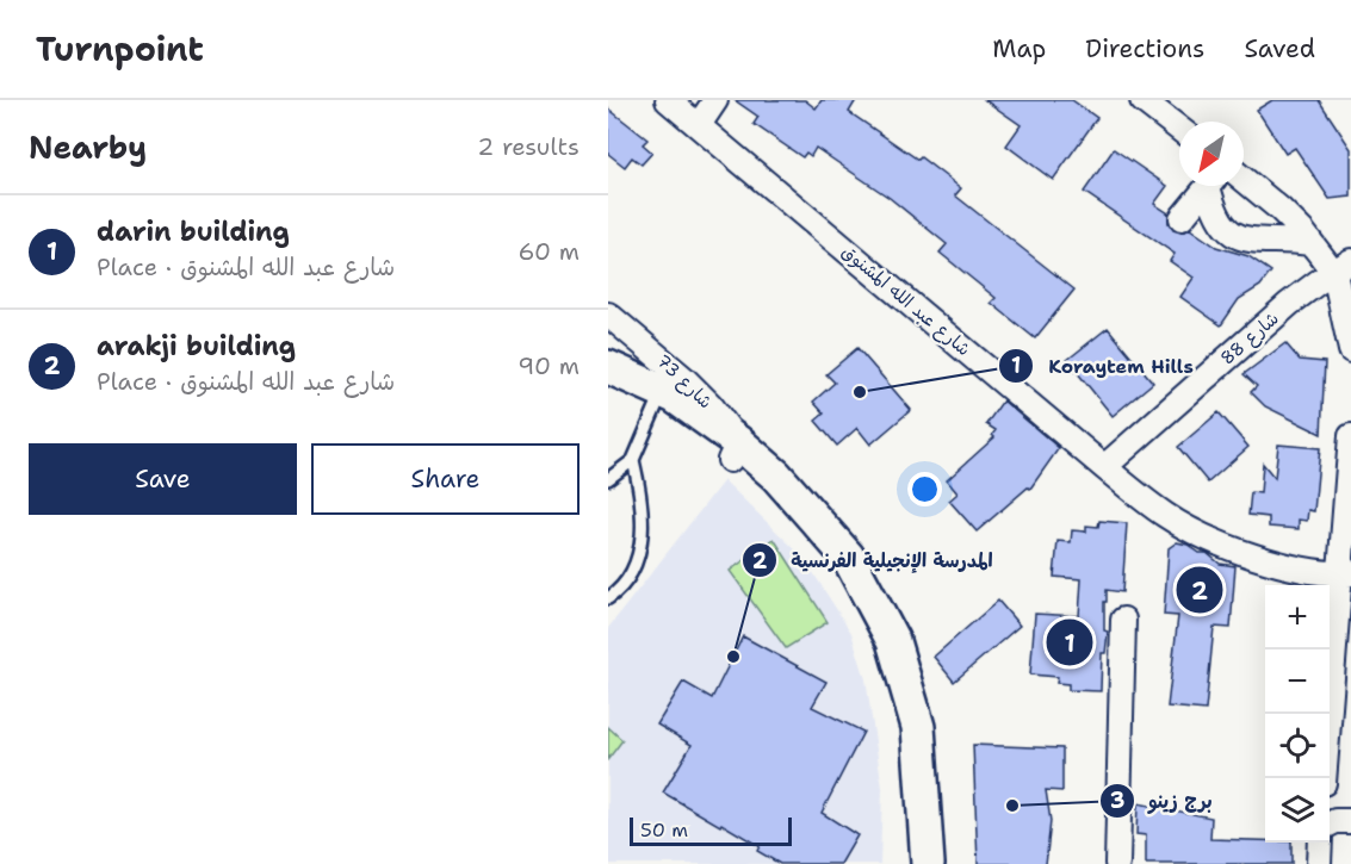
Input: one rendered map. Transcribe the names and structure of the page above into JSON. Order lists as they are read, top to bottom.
{
  "streets": {
    "street": ["شارع عبد الله المشنوق", "شارع 88", "شارع 73"]
  },
  "crossings": [
    ["شارع عبد الله المشنوق", "شارع 88"]
  ],
  "places": ["Koraytem Hills", "المدرسة الإنجيلية الفرنسية", "برج زينو"],
  "scale_bar": "50 m",
  "north": "bottom left",
  "page": {
    "header": "Turnpoint",
    "nav": ["Map", "Directions", "Saved"],
    "heading": ["Nearby", "2 results"],
    "list": [
      {
        "mark": "1",
        "name": "darin building",
        "note": "Place · شارع عبد الله المشنوق",
        "value": "60 m"
      },
      {
        "mark": "2",
        "name": "arakji building",
        "note": "Place · شارع عبد الله المشنوق",
        "value": "90 m"
      }
    ],
    "buttons": ["Save", "Share"],
    "pins": ["2", "1"],
    "map_buttons": ["+", "−"],
    "scale": "50 m"
  }
}
